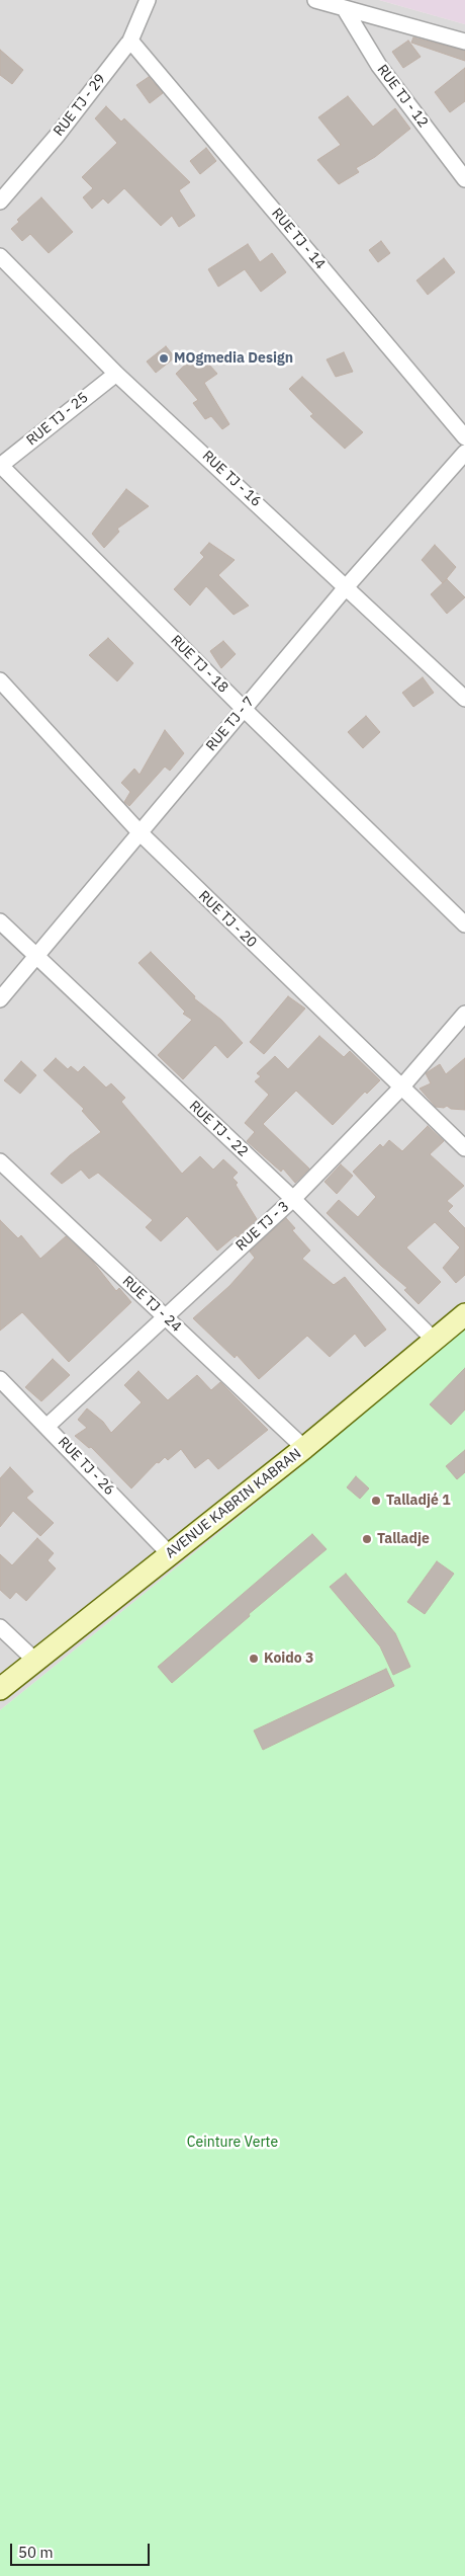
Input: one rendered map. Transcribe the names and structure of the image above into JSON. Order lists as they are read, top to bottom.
{
  "streets": {
    "street": [
      "RUE TJ - 12",
      "RUE TJ - 29",
      "RUE TJ - 14",
      "RUE TJ - 25",
      "RUE TJ - 16",
      "RUE TJ - 18",
      "RUE TJ - 7",
      "RUE TJ - 20",
      "RUE TJ - 22",
      "RUE TJ - 3",
      "RUE TJ - 24",
      "RUE TJ - 26",
      "AVENUE KABRIN KABRAN"
    ]
  },
  "crossings": [
    ["RUE TJ - 29", "RUE TJ - 14"],
    ["RUE TJ - 25", "RUE TJ - 16"],
    ["RUE TJ - 25", "RUE TJ - 18"],
    ["RUE TJ - 16", "RUE TJ - 7"],
    ["RUE TJ - 18", "RUE TJ - 7"],
    ["RUE TJ - 7", "RUE TJ - 20"],
    ["RUE TJ - 7", "RUE TJ - 22"],
    ["RUE TJ - 20", "RUE TJ - 3"],
    ["RUE TJ - 22", "RUE TJ - 3"],
    ["RUE TJ - 22", "AVENUE KABRIN KABRAN"],
    ["RUE TJ - 3", "RUE TJ - 24"],
    ["RUE TJ - 3", "RUE TJ - 26"],
    ["RUE TJ - 24", "AVENUE KABRIN KABRAN"],
    ["RUE TJ - 26", "AVENUE KABRIN KABRAN"]
  ],
  "parks": ["Ceinture Verte"],
  "places": [
    "MOgmedia Design",
    "Talladjé 1",
    "Talladje",
    "Koido 3"
  ],
  "scale_bar": "50 m"
}
